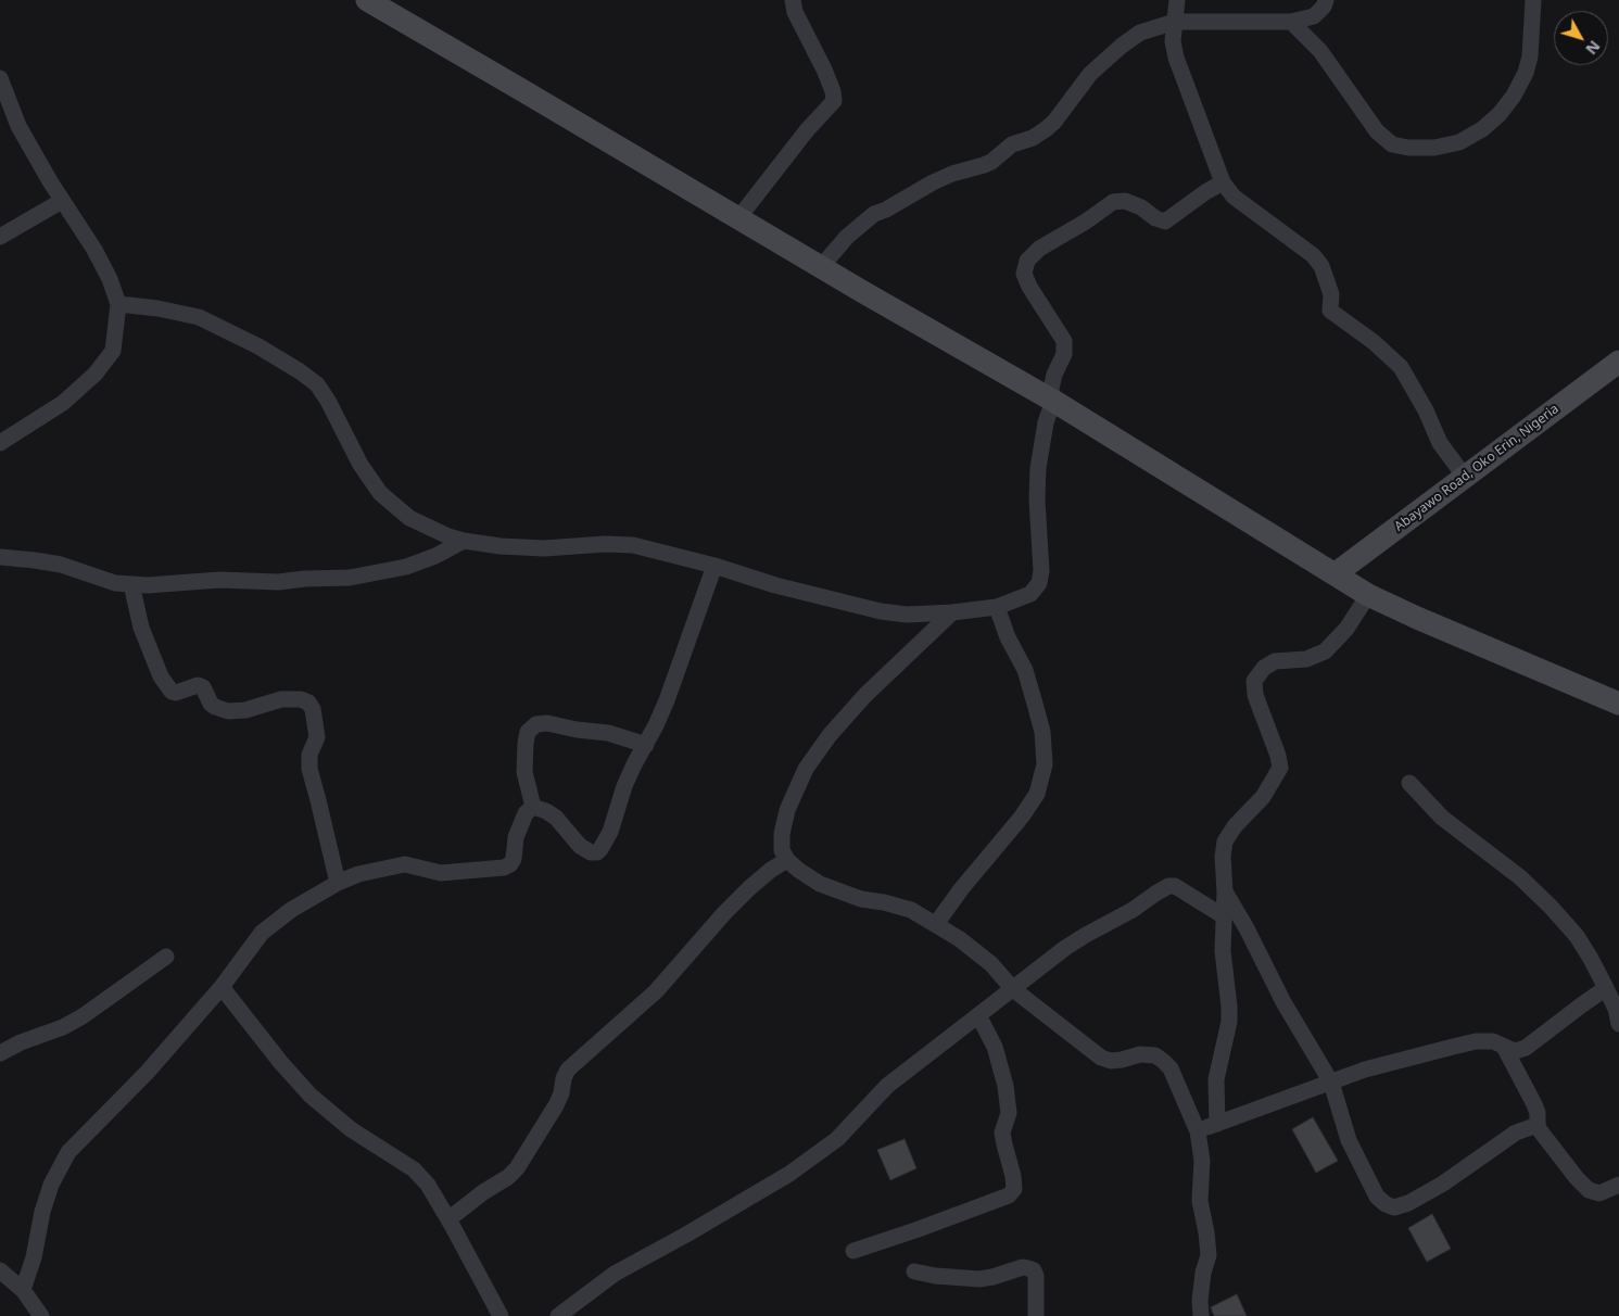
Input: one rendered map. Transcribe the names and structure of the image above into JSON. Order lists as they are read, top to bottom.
{
  "streets": {
    "street": ["Abayawo Road, Oko Erin, Nigeria"]
  },
  "north": "bottom right"
}
